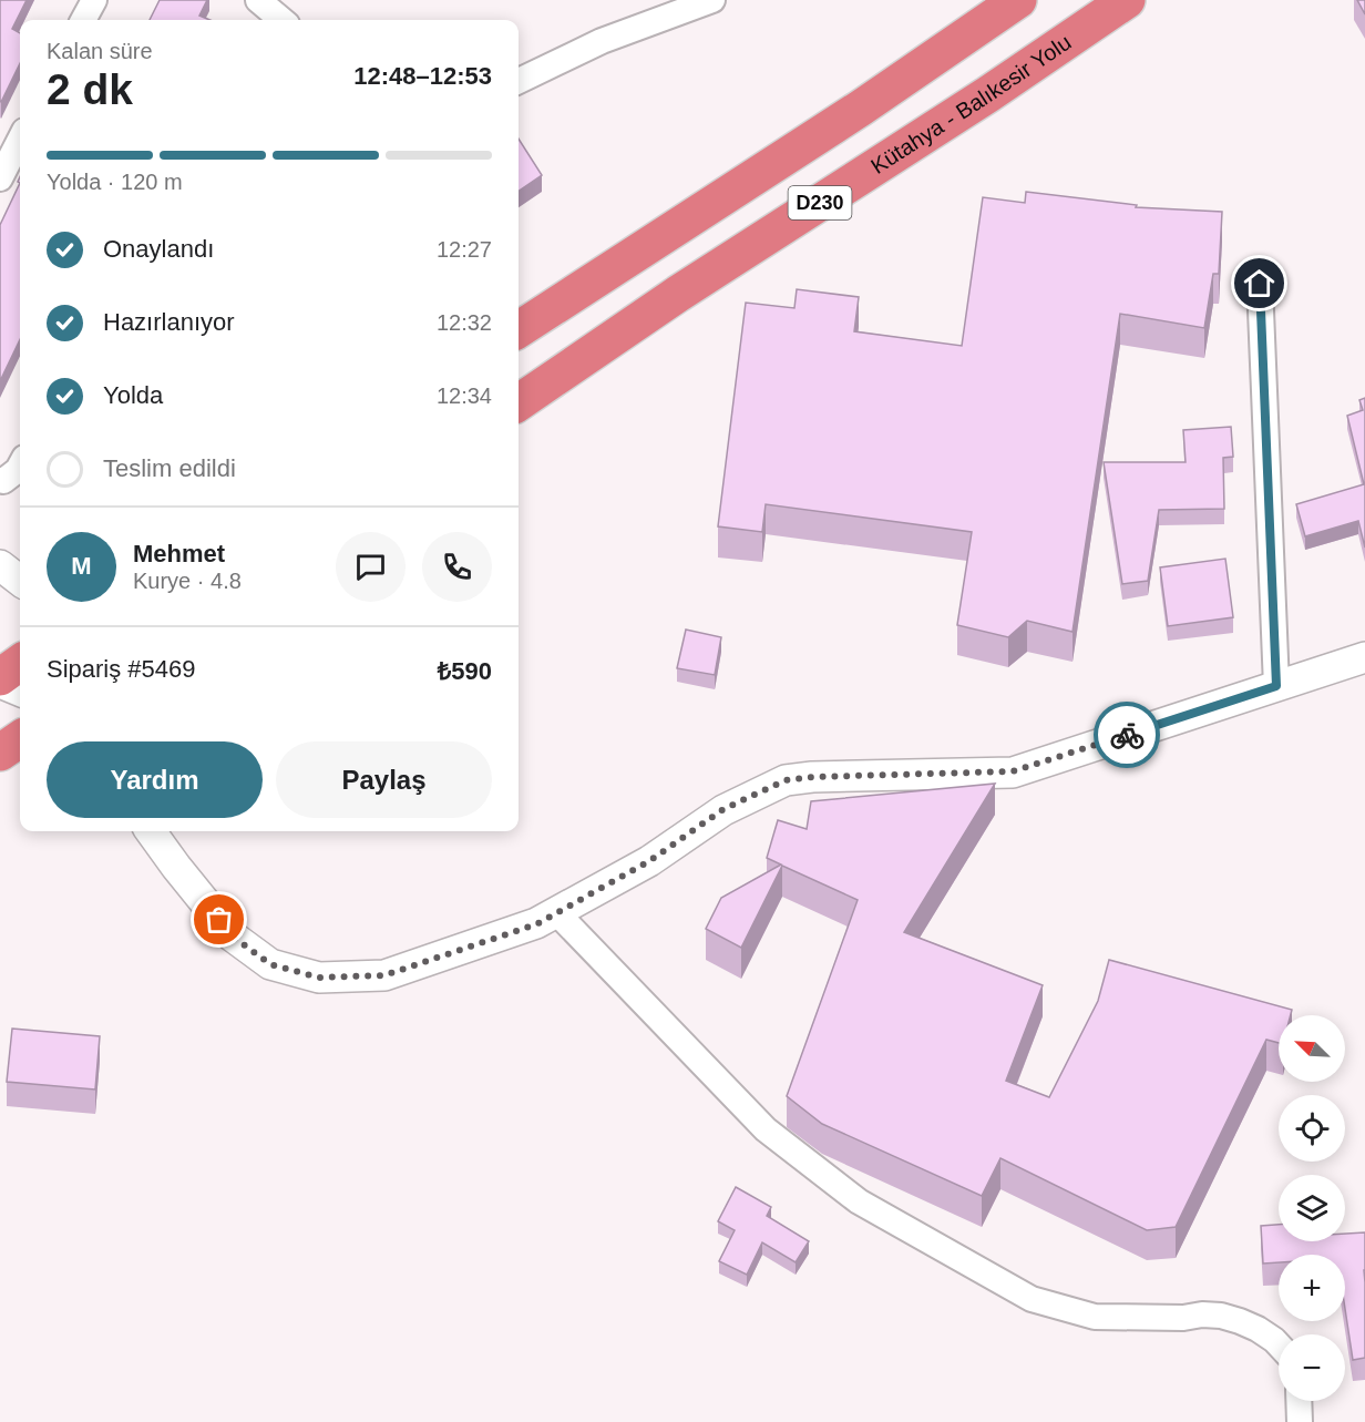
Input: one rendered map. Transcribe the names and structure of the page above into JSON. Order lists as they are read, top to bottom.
{
  "streets": {
    "highway": ["Kütahya - Balıkesir Yolu", "D230"]
  },
  "north": "top left",
  "page": {
    "heading": ["2 dk", "Kalan süre", "12:48–12:53"],
    "panel": [
      "Mehmet",
      "Kurye · 4.8",
      "Sipariş #5469",
      "₺590"
    ],
    "bar": "Yolda · 120 m",
    "list": [
      ["Onaylandı", "12:27"],
      ["Hazırlanıyor", "12:32"],
      ["Yolda", "12:34"],
      "Teslim edildi"
    ],
    "round": "M",
    "buttons": ["Yardım", "Paylaş"],
    "map_buttons": ["+", "−"]
  }
}
